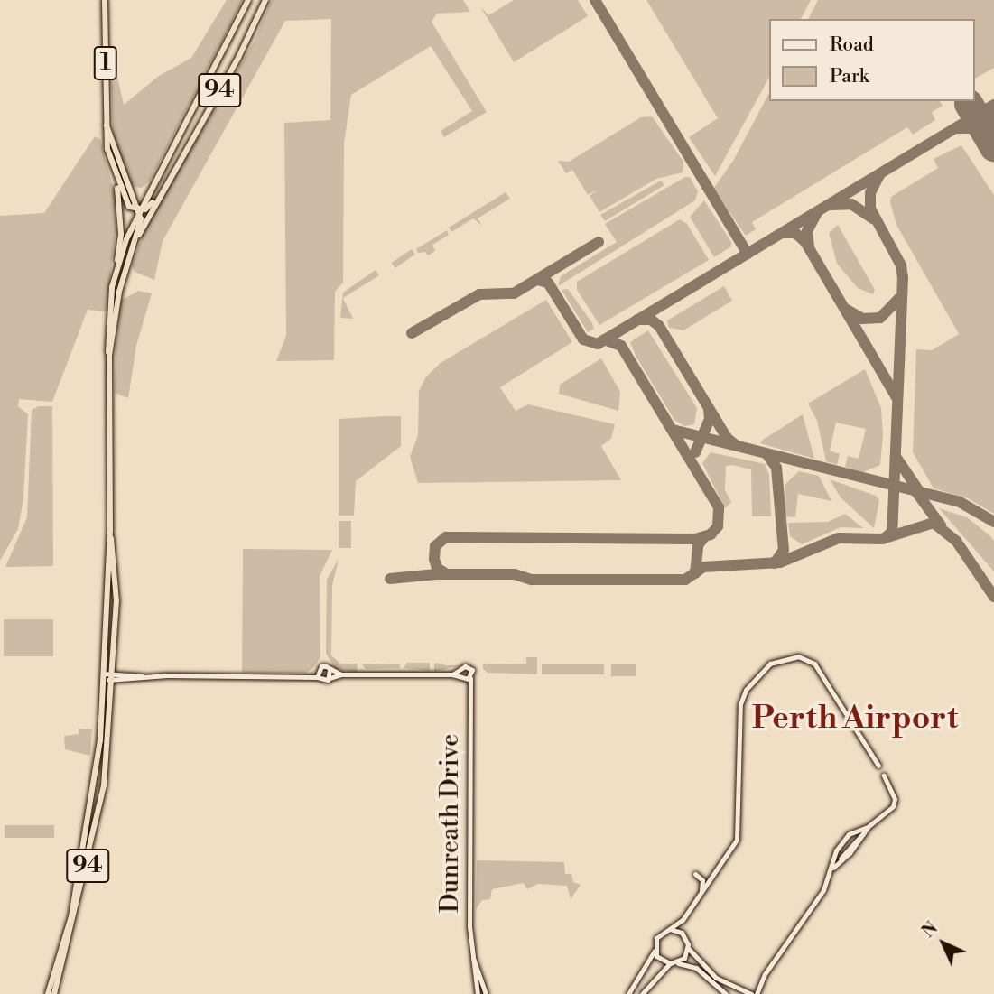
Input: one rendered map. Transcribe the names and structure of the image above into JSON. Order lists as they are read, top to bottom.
{
  "streets": {
    "highway": ["1", "94"],
    "main road": ["Dunreath Drive"]
  },
  "crossings": [
    ["1", "94"]
  ],
  "districts": ["Perth Airport"],
  "legend": ["Road", "Park"],
  "north": "top left"
}
